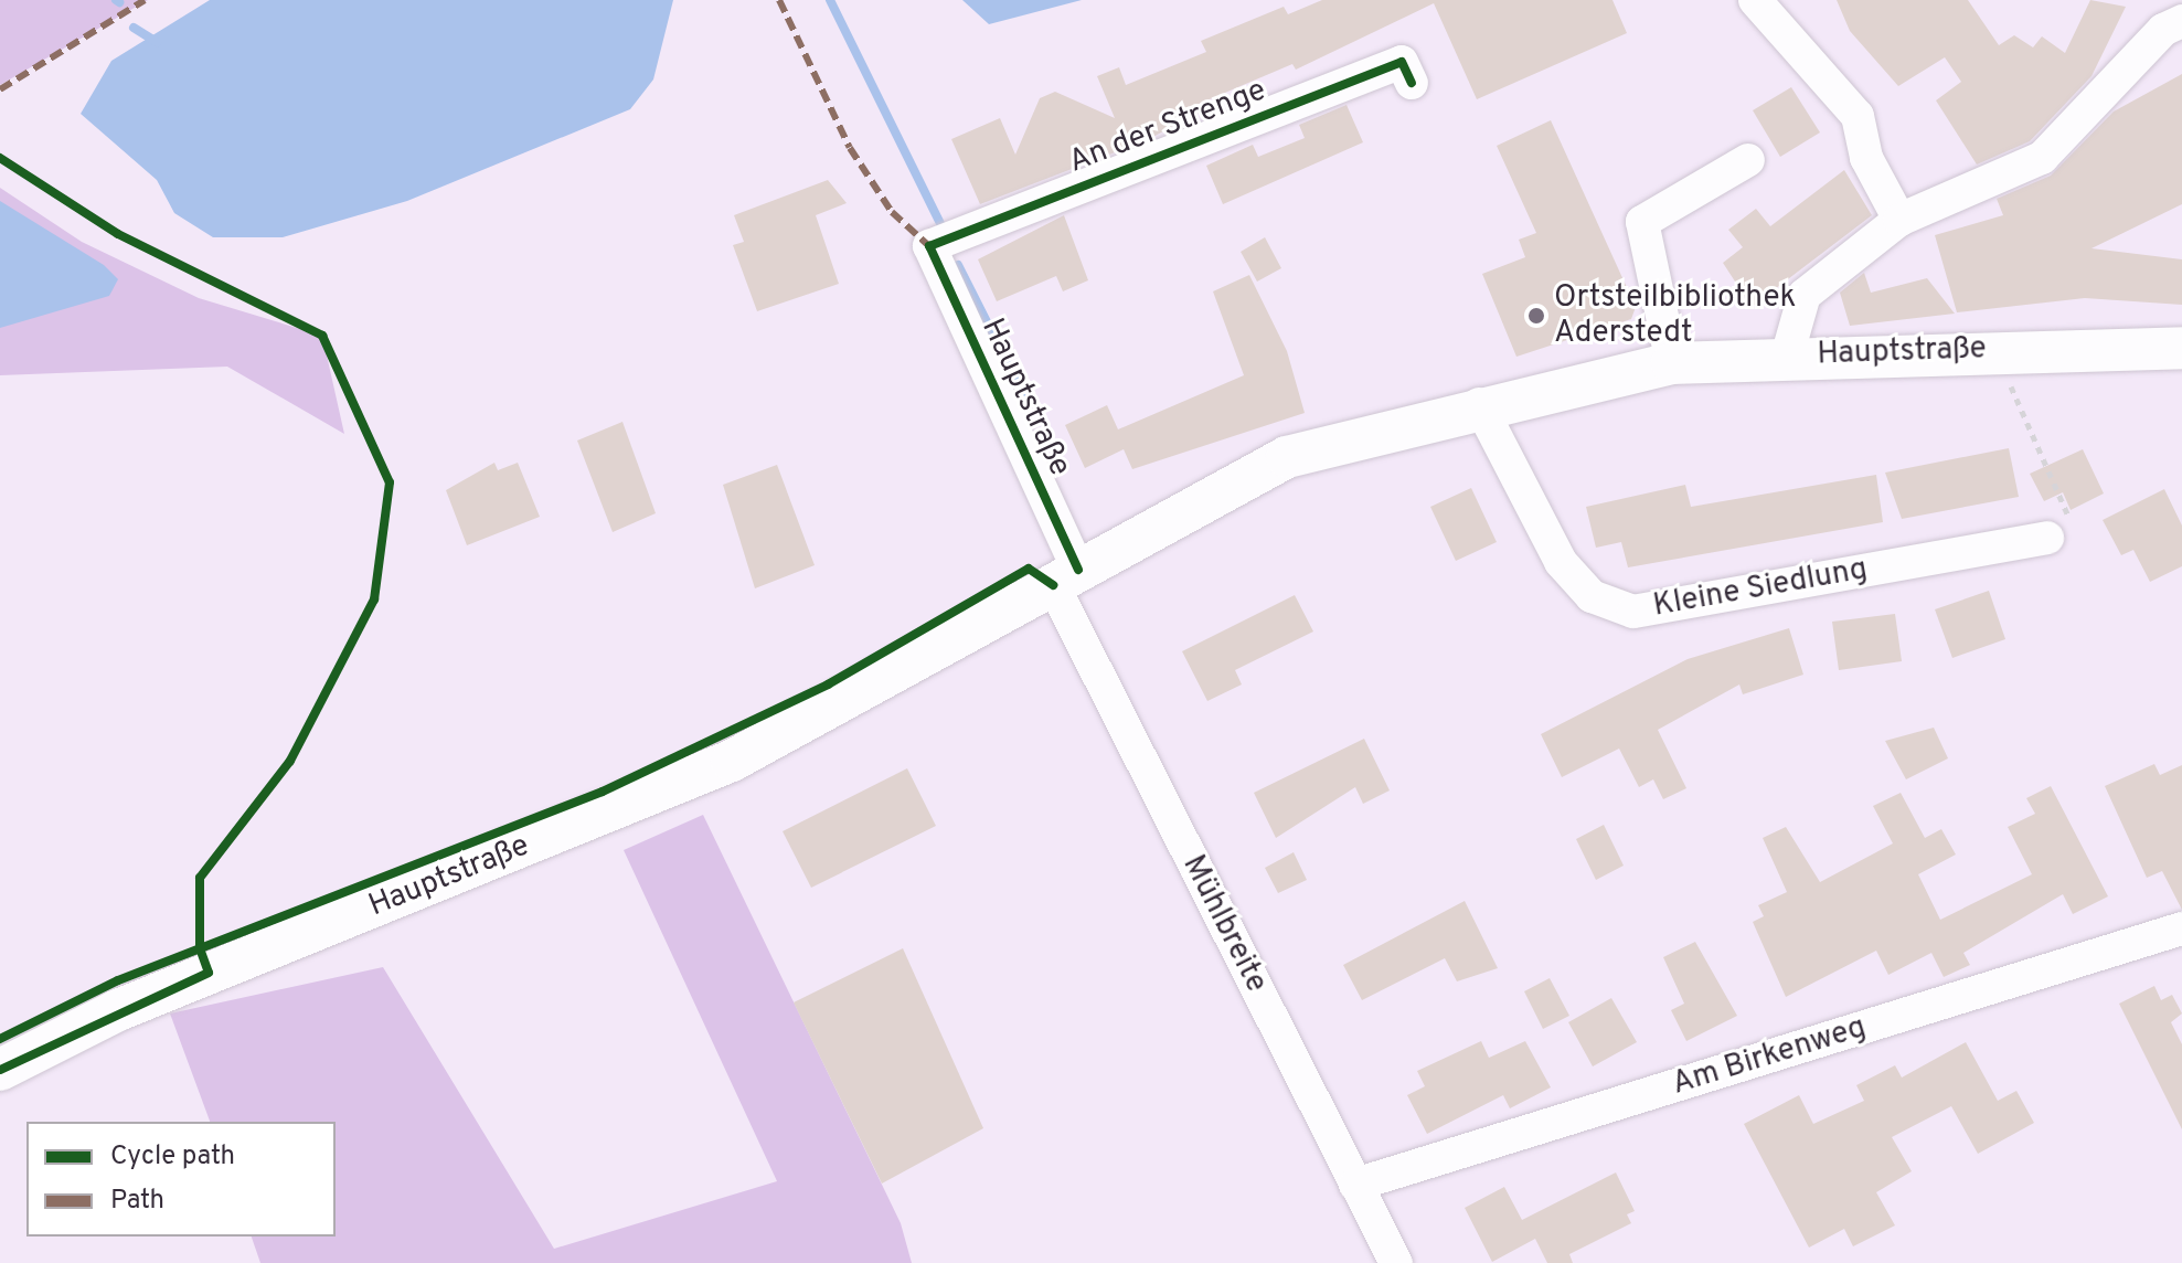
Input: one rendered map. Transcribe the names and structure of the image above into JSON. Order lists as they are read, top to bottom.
{
  "streets": {
    "main road": ["Hauptstraße"],
    "street": [
      "An der Strenge",
      "Kleine Siedlung",
      "Mühlbreite",
      "Am Birkenweg"
    ]
  },
  "crossings": [
    ["An der Strenge", "Hauptstraße"],
    ["Hauptstraße", "Kleine Siedlung"],
    ["Hauptstraße", "Mühlbreite"],
    ["Mühlbreite", "Am Birkenweg"]
  ],
  "places": ["Ortsteilbibliothek Aderstedt"],
  "legend": ["Cycle path", "Path"]
}
